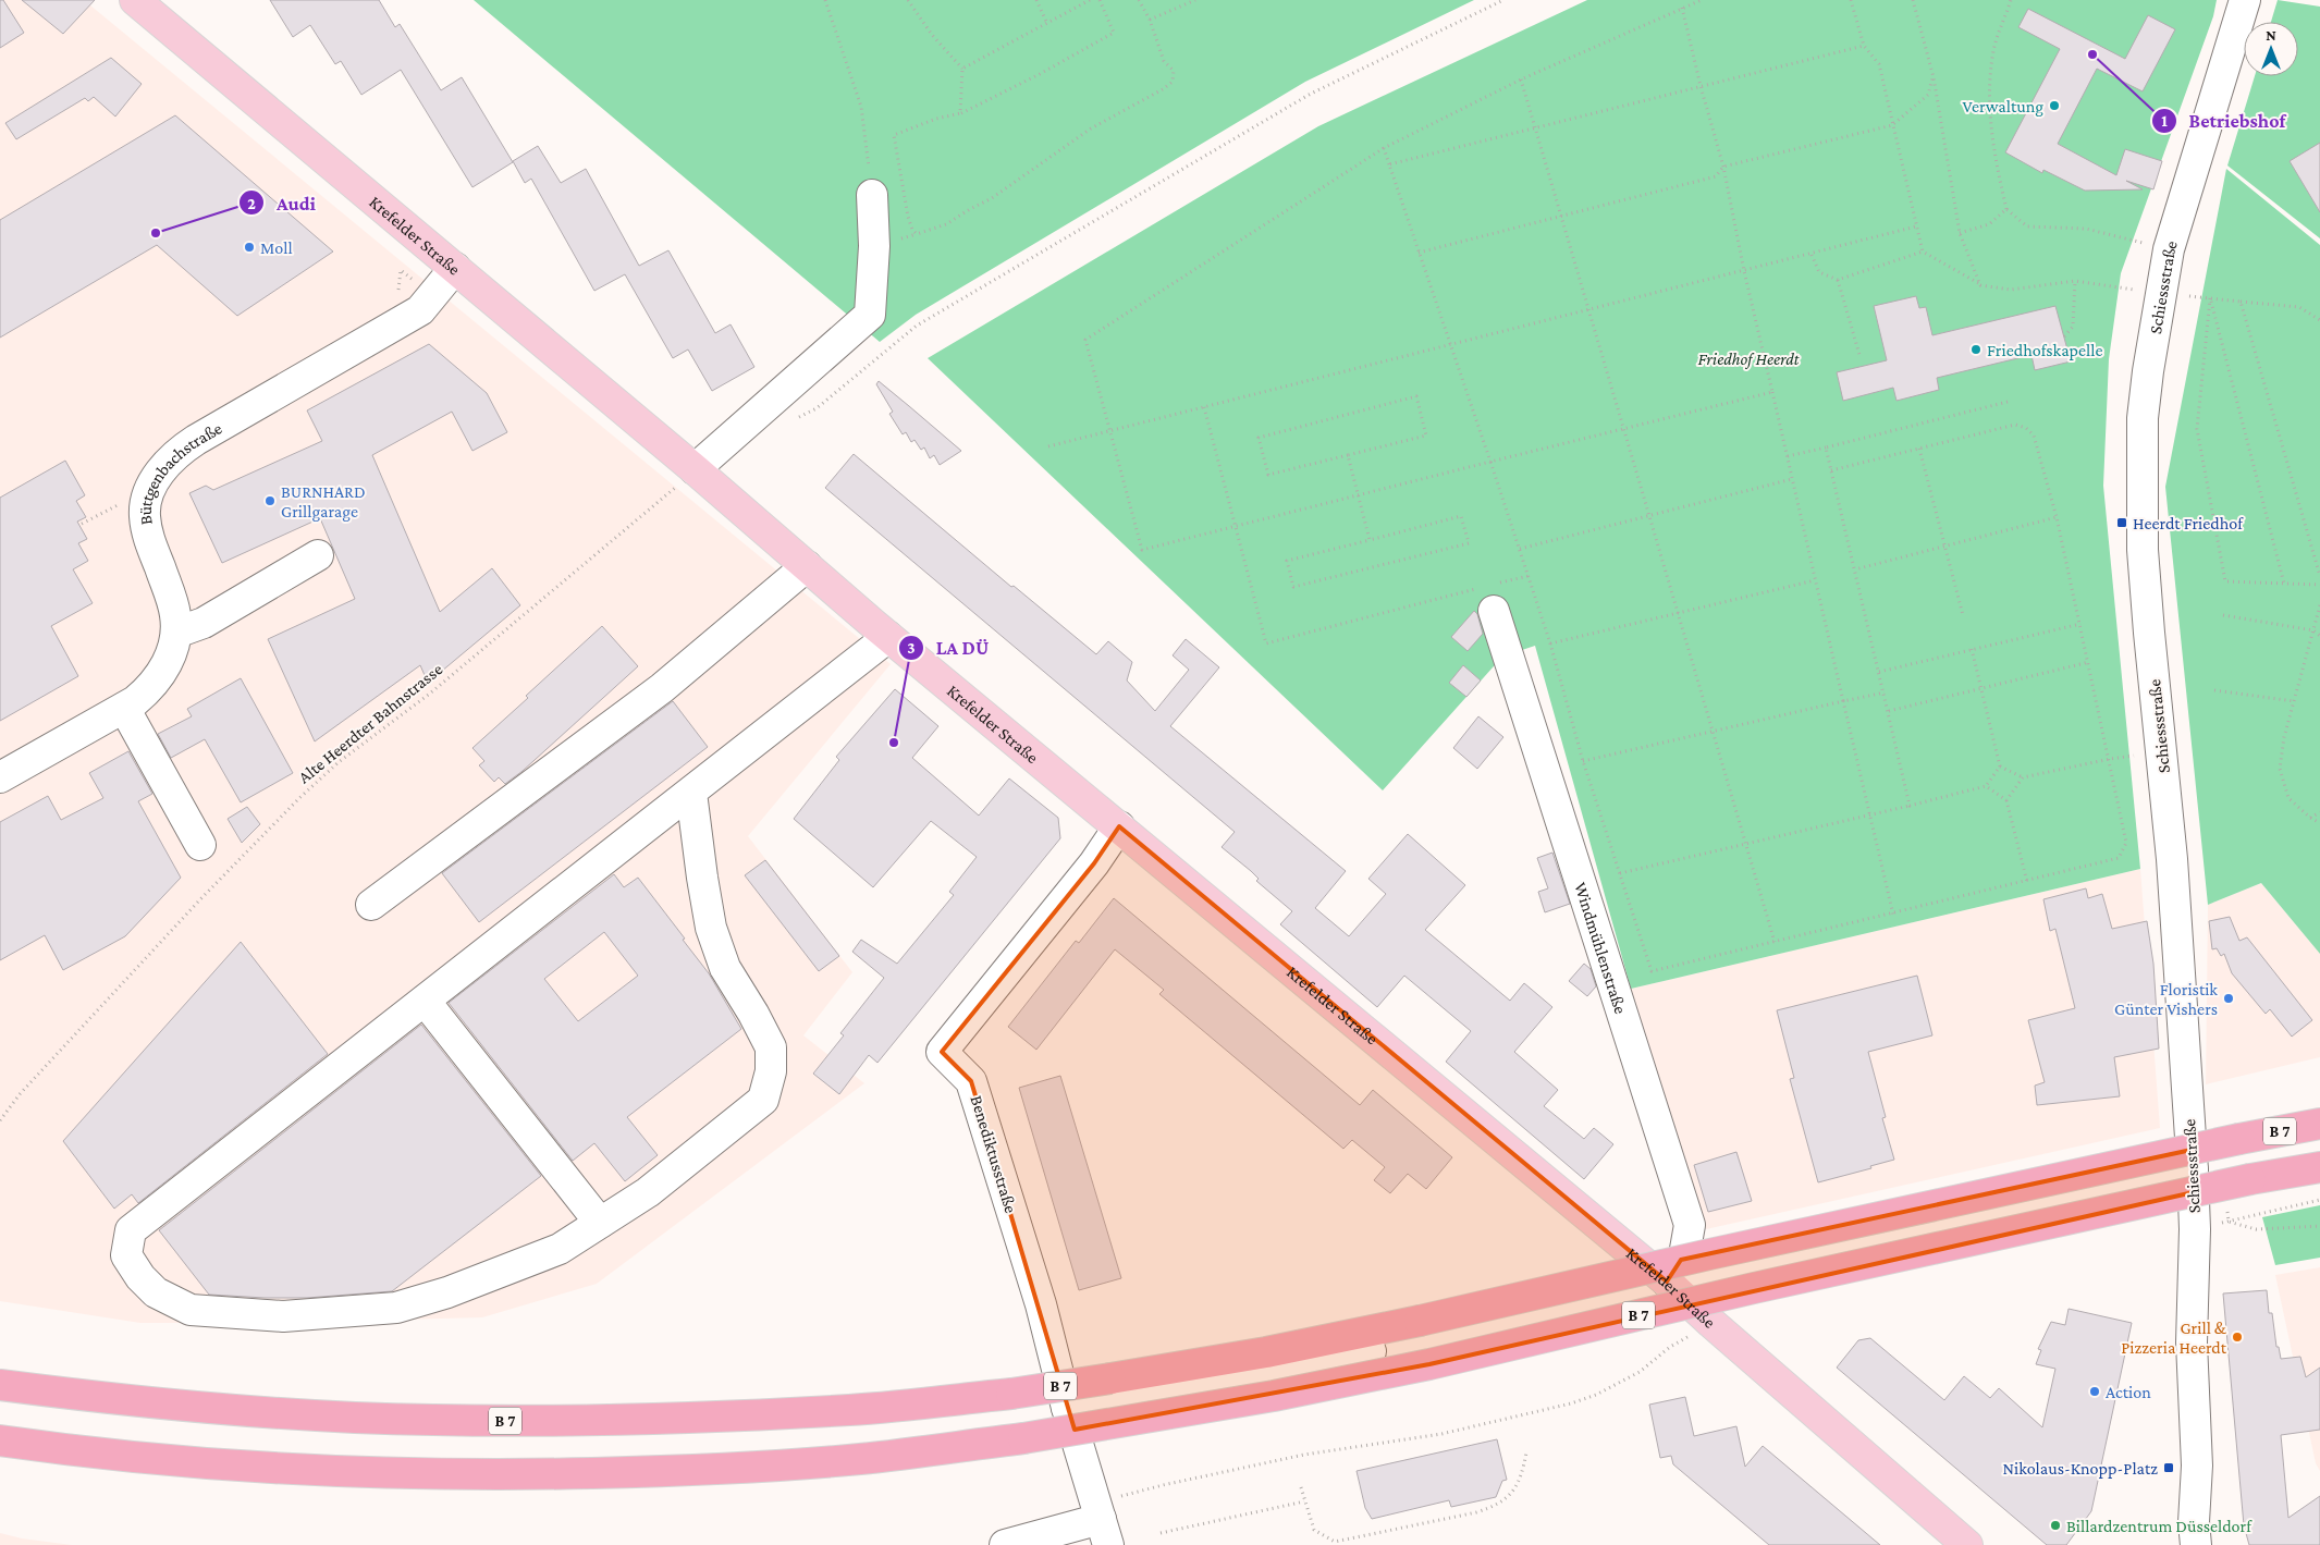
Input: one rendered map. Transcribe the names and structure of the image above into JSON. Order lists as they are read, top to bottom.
{
  "streets": {
    "highway": ["B 7"],
    "main road": ["Krefelder Straße"],
    "street": [
      "Schiessstraße",
      "Büttgenbachstraße",
      "Windmühlenstraße",
      "Benediktusstraße"
    ],
    "path": ["Alte Heerdter Bahnstrasse"]
  },
  "crossings": [
    ["Krefelder Straße", "Büttgenbachstraße"],
    ["Krefelder Straße", "Alte Heerdter Bahnstrasse"],
    ["Krefelder Straße", "Windmühlenstraße"],
    ["Krefelder Straße", "Benediktusstraße"]
  ],
  "parks": ["Friedhof Heerdt"],
  "places": {
    "other": [
      "Betriebshof",
      "Verwaltung",
      "Audi",
      "Moll",
      "Friedhofskapelle",
      "BURNHARD Grillgarage",
      "LA DÜ",
      "Floristik Günter Vishers",
      "Grill & Pizzeria Heerdt",
      "Action",
      "Billardzentrum Düsseldorf"
    ],
    "transit": ["Heerdt Friedhof", "Nikolaus-Knopp-Platz"]
  },
  "north": "top"
}
